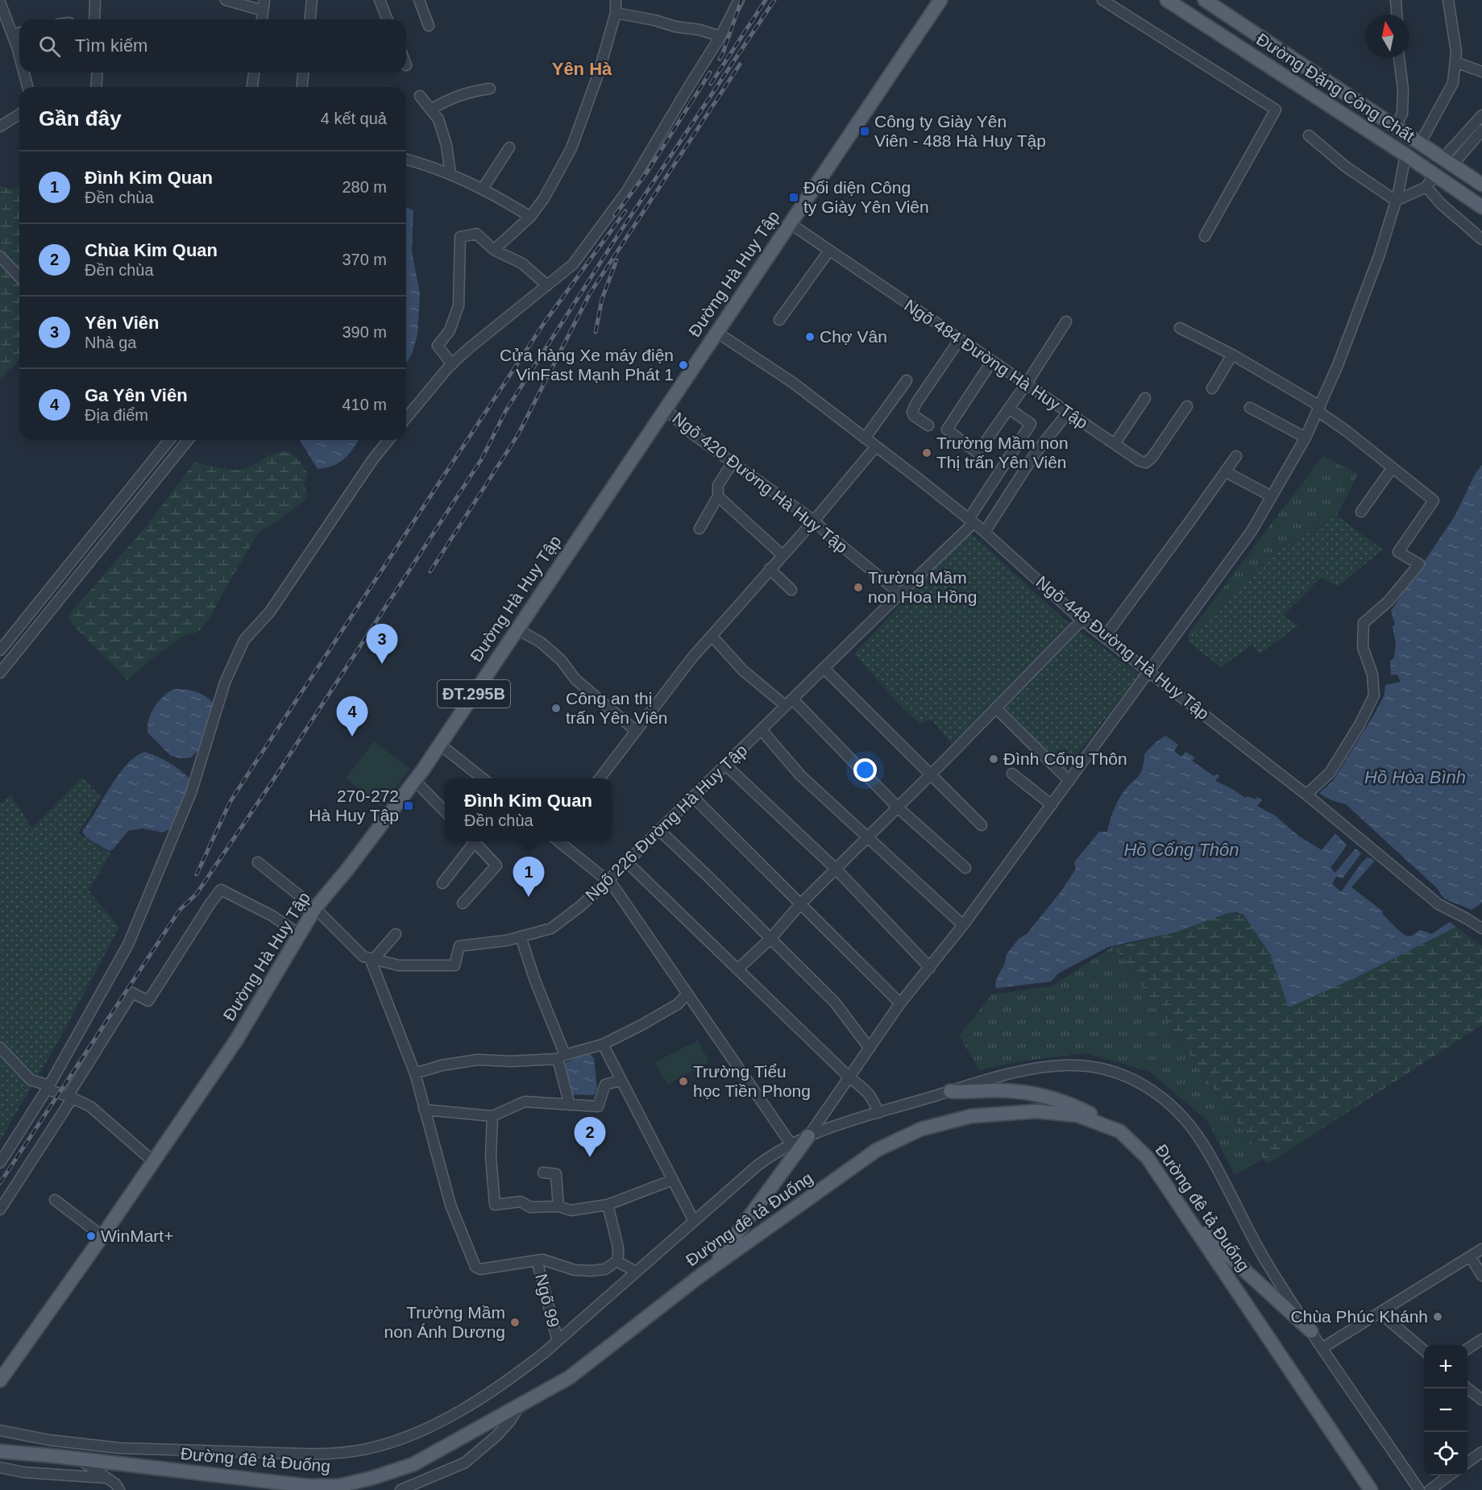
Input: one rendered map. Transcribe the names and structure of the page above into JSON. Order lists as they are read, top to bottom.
{
  "streets": {
    "main road": [
      "Đường Đặng Công Chất",
      "Đường Hà Huy Tập",
      "ĐT.295B",
      "Đường đê tả Đuống"
    ],
    "street": [
      "Ngõ 484 Đường Hà Huy Tập",
      "Ngõ 420 Đường Hà Huy Tập",
      "Ngõ 448 Đường Hà Huy Tập",
      "Ngõ 226 Đường Hà Huy Tập",
      "Ngõ 99"
    ]
  },
  "crossings": [
    ["Đường Hà Huy Tập", "Ngõ 484 Đường Hà Huy Tập"],
    ["Đường Hà Huy Tập", "Ngõ 420 Đường Hà Huy Tập"],
    ["Đường Hà Huy Tập", "Ngõ 448 Đường Hà Huy Tập"],
    ["Đường Hà Huy Tập", "Ngõ 226 Đường Hà Huy Tập"],
    ["Ngõ 420 Đường Hà Huy Tập", "Ngõ 226 Đường Hà Huy Tập"],
    ["Ngõ 448 Đường Hà Huy Tập", "Ngõ 226 Đường Hà Huy Tập"]
  ],
  "districts": ["Yên Hà"],
  "water": ["Hồ Hòa Bình", "Hồ Cống Thôn"],
  "places": {
    "transit": ["Công ty Giày Yên Viên - 488 Hà Huy Tập", "Đối diện Công ty Giày Yên Viên", "270-272 Hà Huy Tập"],
    "other": [
      "Chợ Vân",
      "Cửa hàng Xe máy điện VinFast Mạnh Phát 1",
      "Trường Mầm non Thị trấn Yên Viên",
      "Trường Mầm non Hoa Hồng",
      "Công an thị trấn Yên Viên",
      "Đình Cống Thôn",
      "Trường Tiểu học Tiền Phong",
      "WinMart+",
      "Chùa Phúc Khánh",
      "Trường Mầm non Ánh Dương"
    ]
  },
  "north": "top",
  "page": {
    "search": "Tìm kiếm",
    "heading": ["Gần đây", "4 kết quả"],
    "list": [
      {
        "mark": "1",
        "name": "Đình Kim Quan",
        "note": "Đền chùa",
        "value": "280 m"
      },
      {
        "mark": "2",
        "name": "Chùa Kim Quan",
        "note": "Đền chùa",
        "value": "370 m"
      },
      {
        "mark": "3",
        "name": "Yên Viên",
        "note": "Nhà ga",
        "value": "390 m"
      },
      {
        "mark": "4",
        "name": "Ga Yên Viên",
        "note": "Địa điểm",
        "value": "410 m"
      }
    ],
    "pins": [
      "3",
      "4",
      "1",
      "2"
    ],
    "popup": ["Đình Kim Quan", "Đền chùa"],
    "map_buttons": ["+", "−"]
  }
}
